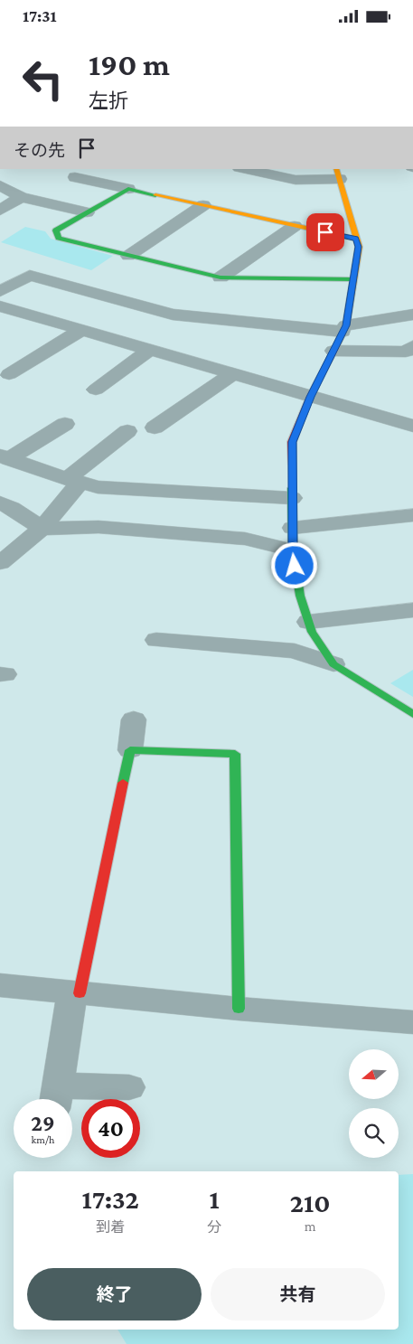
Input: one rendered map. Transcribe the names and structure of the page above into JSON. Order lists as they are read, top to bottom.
{
  "north": "left",
  "page": {
    "status": "17:31",
    "turn": ["190 m", "左折"],
    "then": "その先",
    "speed": "29 km/h",
    "limit": "40",
    "eta": [
      "17:32",
      "到着",
      "1",
      "分",
      "210",
      "m"
    ],
    "buttons": ["終了", "共有"]
  }
}
